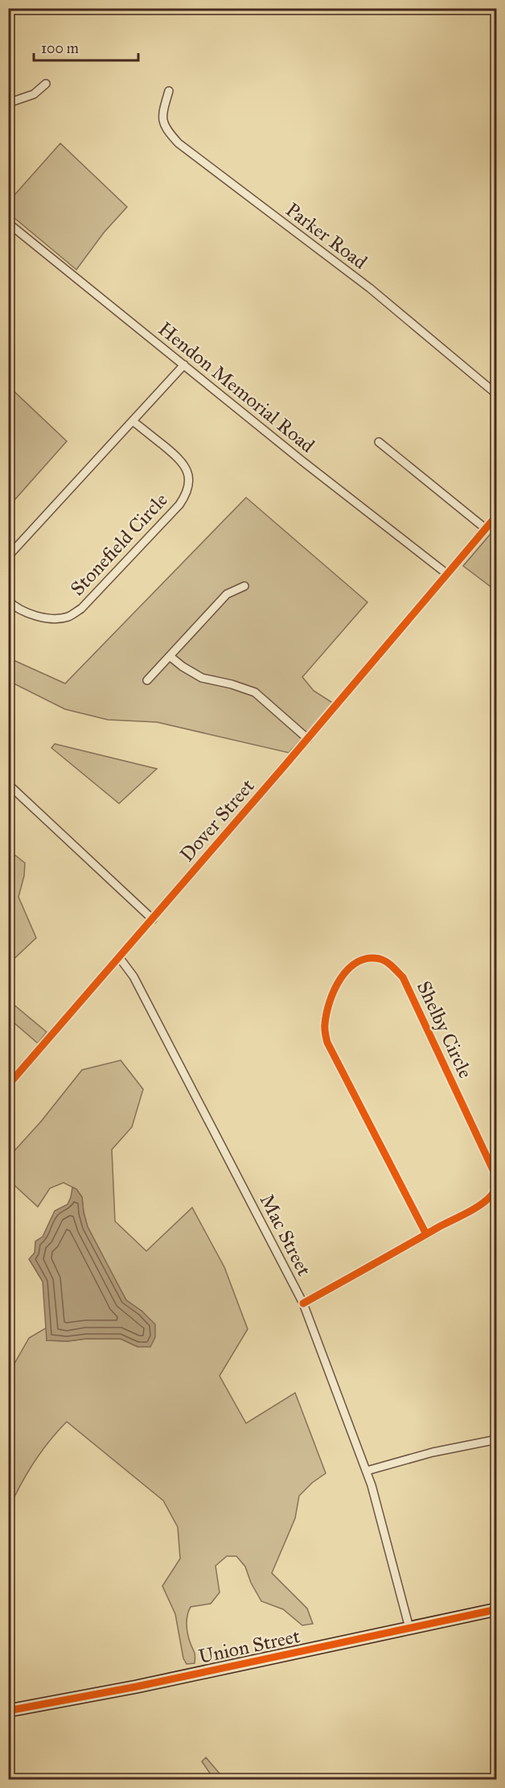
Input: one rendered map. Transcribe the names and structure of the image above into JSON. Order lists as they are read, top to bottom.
{
  "streets": {
    "main road": ["Union Street"],
    "street": [
      "Parker Road",
      "Hendon Memorial Road",
      "Stonefield Circle",
      "Dover Street",
      "Shelby Circle",
      "Mac Street"
    ]
  },
  "crossings": [
    ["Hendon Memorial Road", "Dover Street"],
    ["Dover Street", "Mac Street"],
    ["Shelby Circle", "Mac Street"],
    ["Mac Street", "Union Street"]
  ],
  "scale_bar": "100 m"
}
